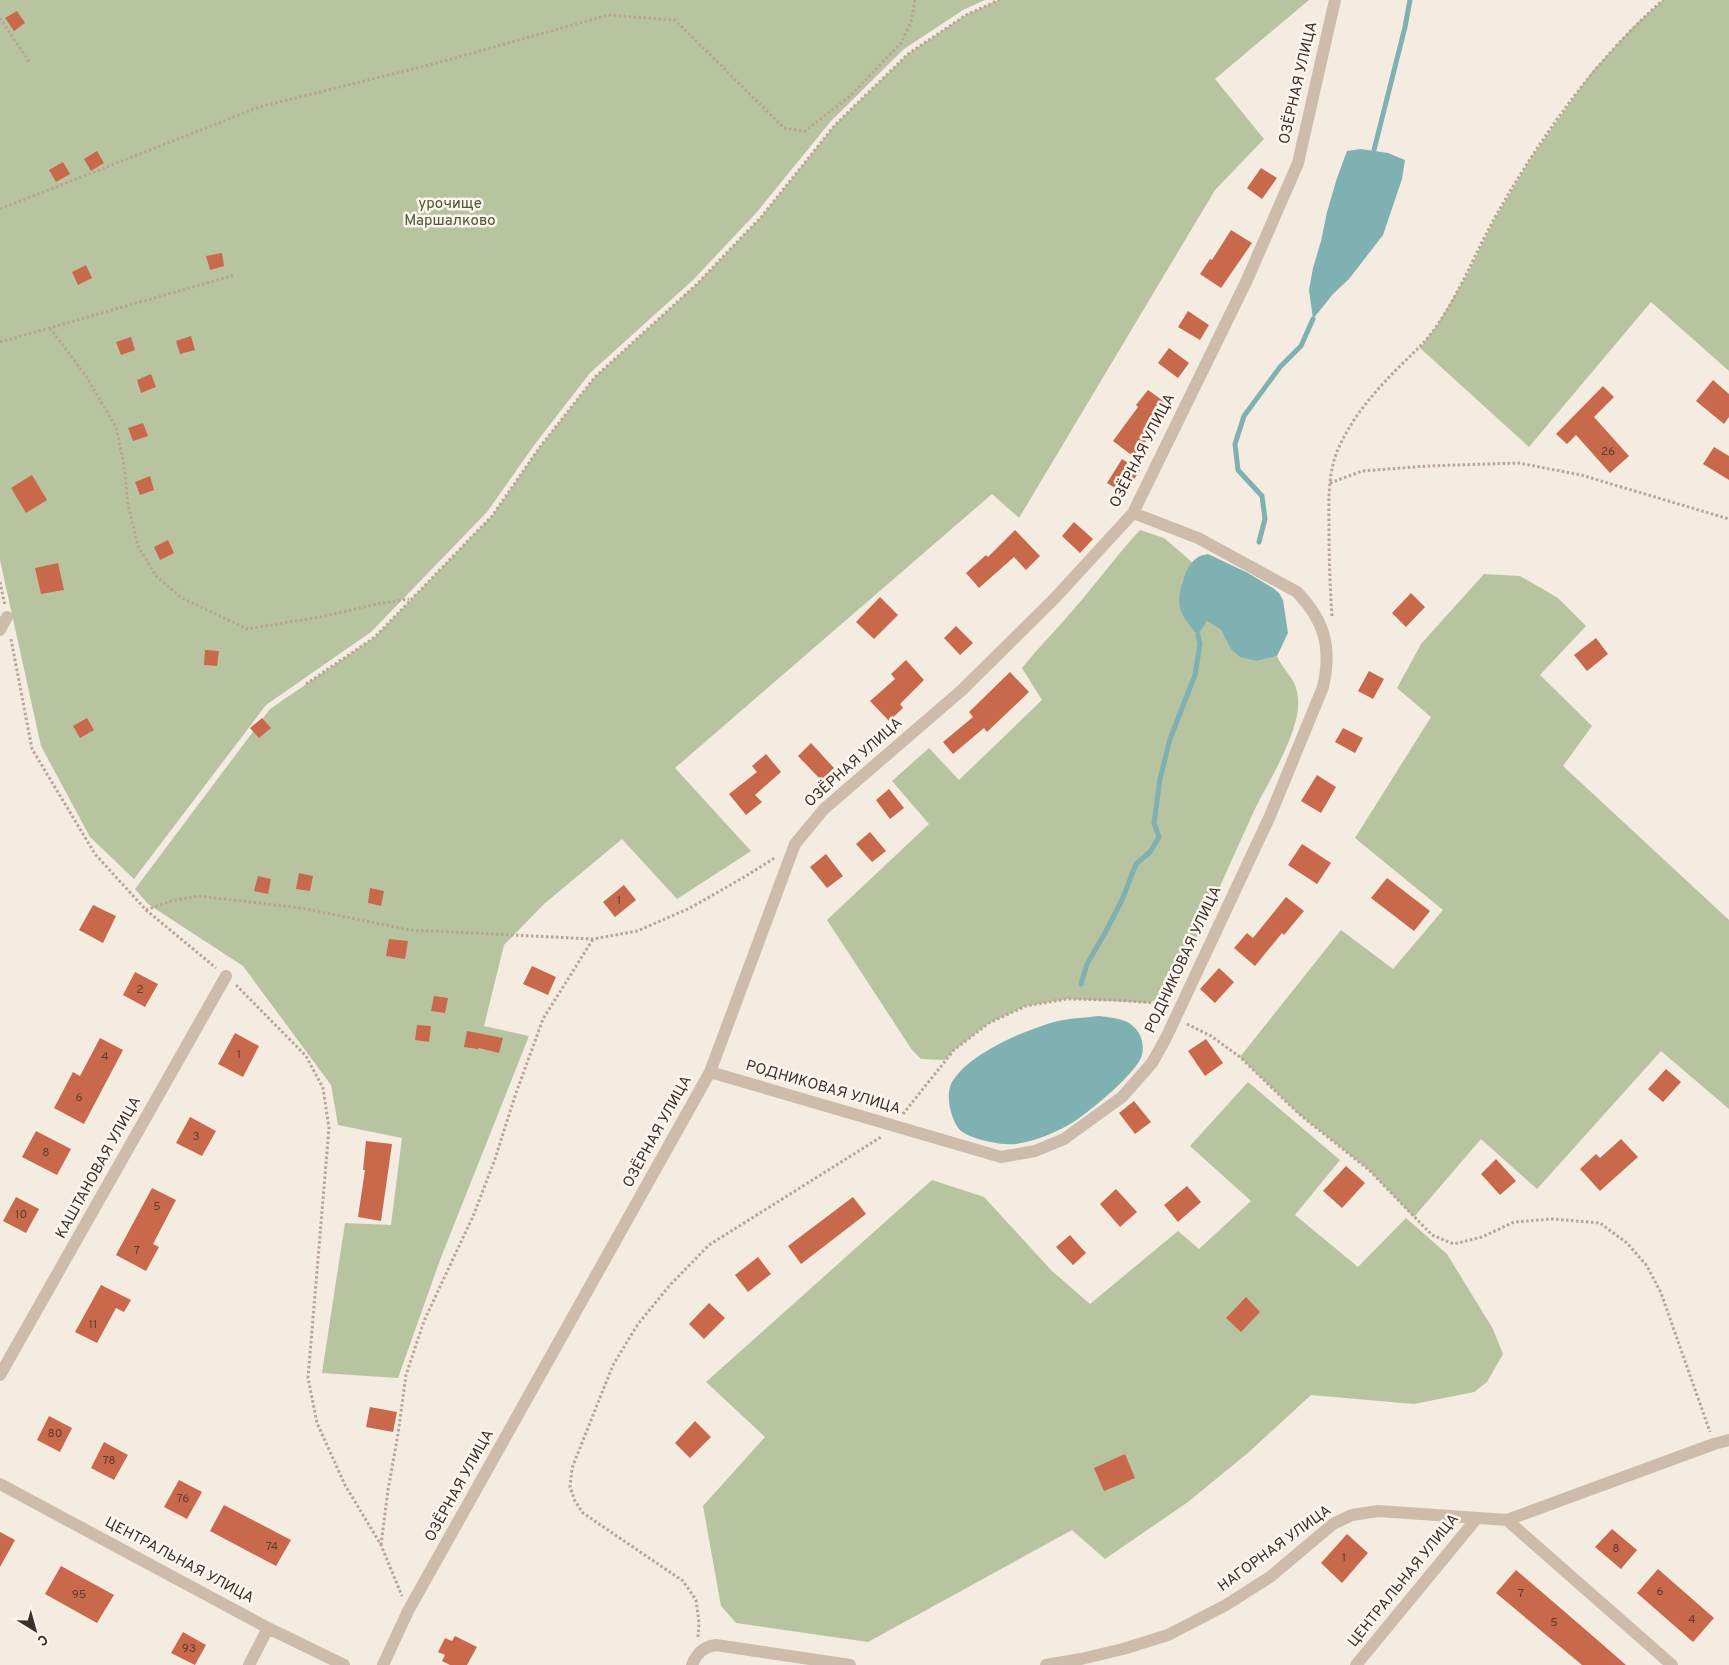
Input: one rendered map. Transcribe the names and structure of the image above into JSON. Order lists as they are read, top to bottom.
{
  "streets": {
    "street": [
      "ОЗЁРНАЯ УЛИЦА",
      "РОДНИКОВАЯ УЛИЦА",
      "КАШТАНОВАЯ УЛИЦА",
      "НАГОРНАЯ УЛИЦА",
      "ЦЕНТРАЛЬНАЯ УЛИЦА"
    ]
  },
  "crossings": [
    ["ОЗЁРНАЯ УЛИЦА", "РОДНИКОВАЯ УЛИЦА"],
    ["НАГОРНАЯ УЛИЦА", "ЦЕНТРАЛЬНАЯ УЛИЦА"]
  ],
  "parks": ["урочище Маршалково"],
  "house_numbers": [
    "26",
    "1",
    "2",
    "1",
    "4",
    "6",
    "3",
    "8",
    "5",
    "10",
    "7",
    "11",
    "80",
    "78",
    "76",
    "74",
    "8",
    "1",
    "6",
    "7",
    "95",
    "4",
    "5",
    "93"
  ],
  "north": "bottom right"
}
